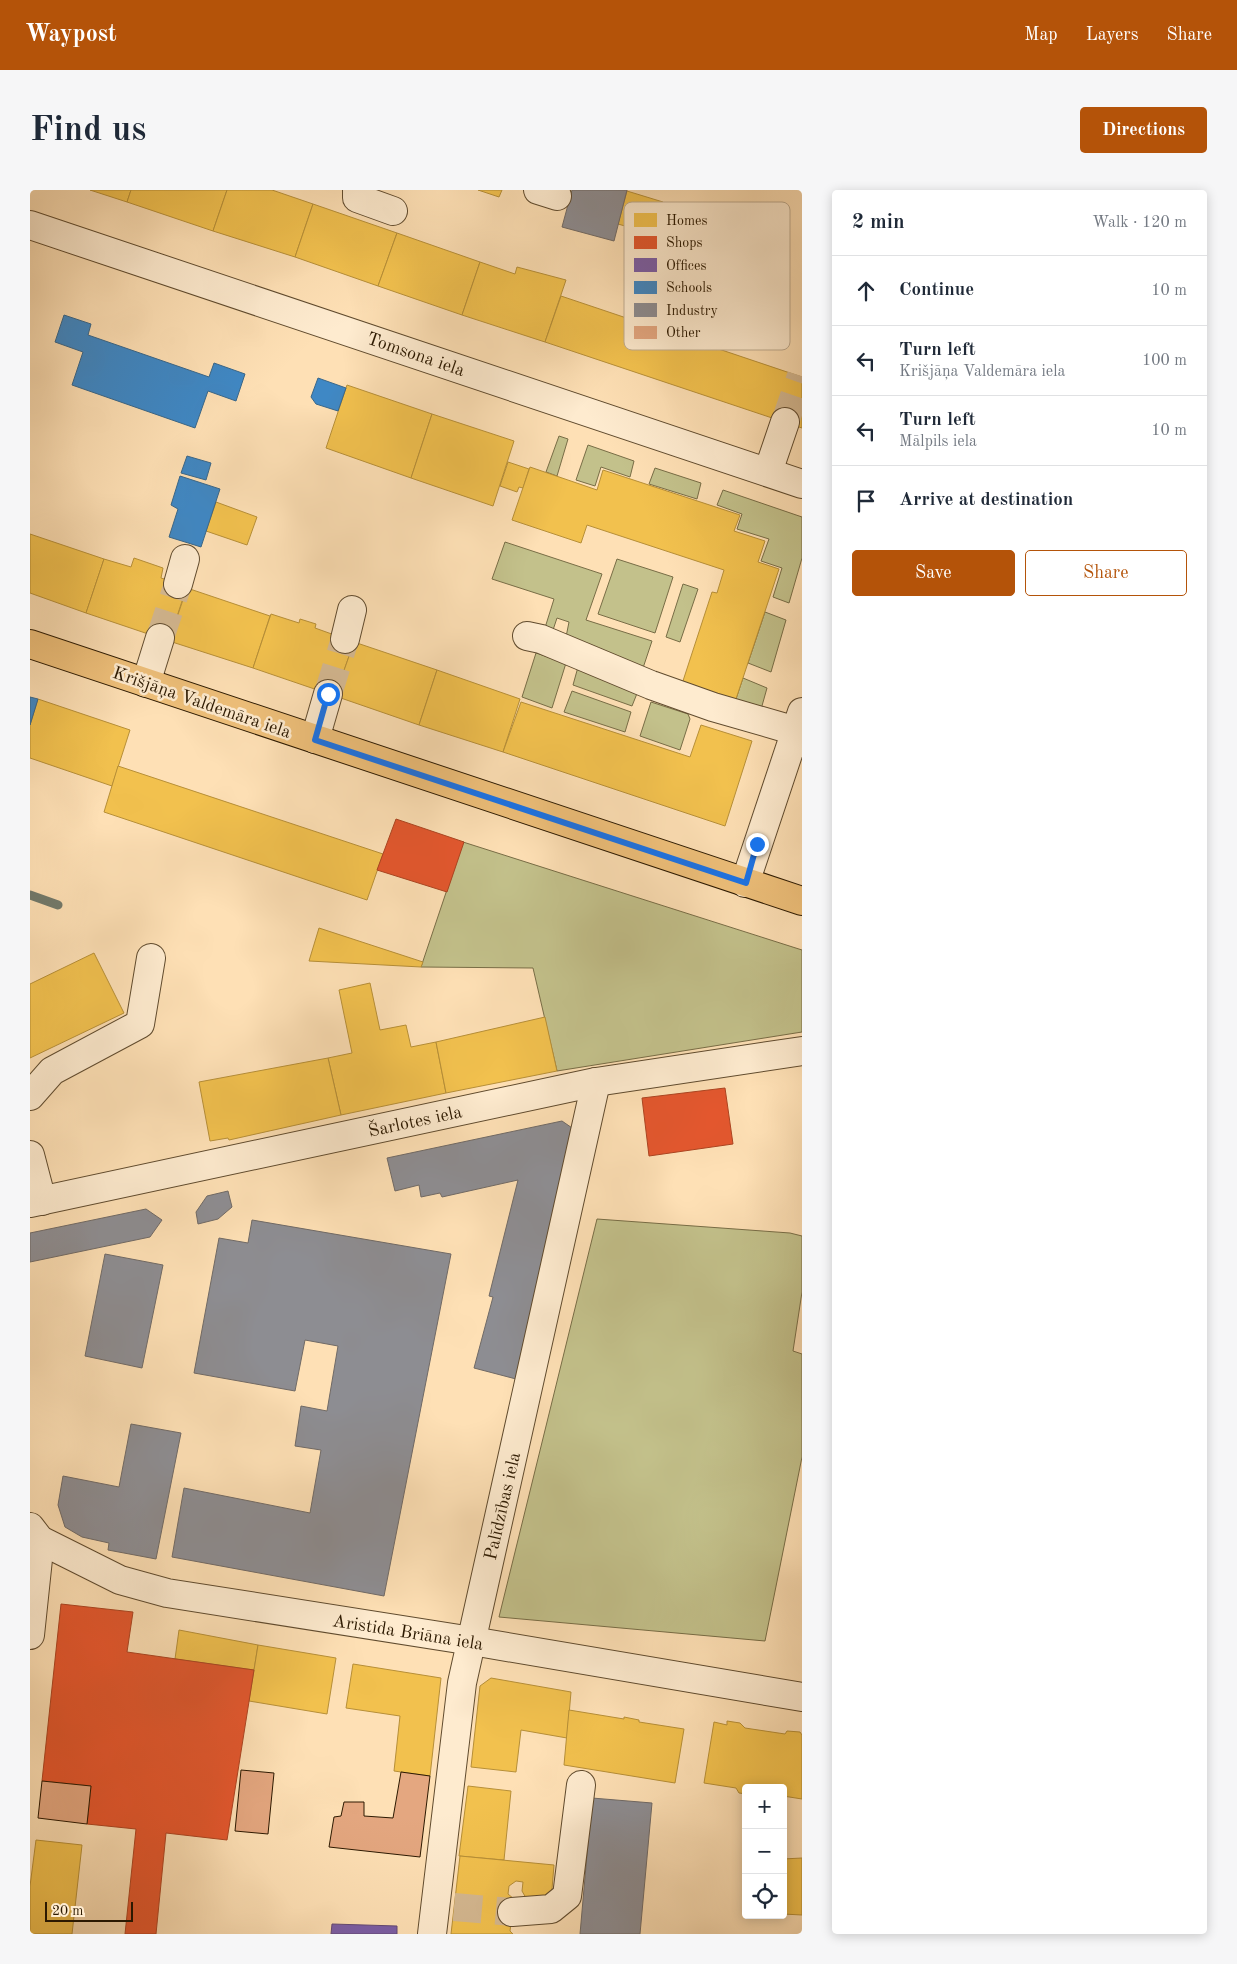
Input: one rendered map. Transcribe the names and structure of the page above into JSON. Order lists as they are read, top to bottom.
{
  "streets": {
    "main road": ["Krišjāņa Valdemāra iela"],
    "street": [
      "Tomsona iela",
      "Šarlotes iela",
      "Palīdzības iela",
      "Aristida Briāna iela"
    ]
  },
  "crossings": [
    ["Šarlotes iela", "Palīdzības iela"],
    ["Palīdzības iela", "Aristida Briāna iela"]
  ],
  "legend": [
    "Homes",
    "Shops",
    "Offices",
    "Schools",
    "Industry",
    "Other"
  ],
  "scale_bar": "20 m",
  "page": {
    "header": "Waypost",
    "nav": ["Map", "Layers", "Share"],
    "buttons": [
      "Directions",
      ["Save", "Share"]
    ],
    "title": "Find us",
    "heading": ["2 min", "Walk · 120 m"],
    "list": [
      ["Continue", "10 m"],
      ["Turn left", "Krišjāņa Valdemāra iela", "100 m"],
      ["Turn left", "Mālpils iela", "10 m"],
      "Arrive at destination"
    ],
    "map_buttons": ["+", "−"],
    "scale": "20 m"
  }
}
